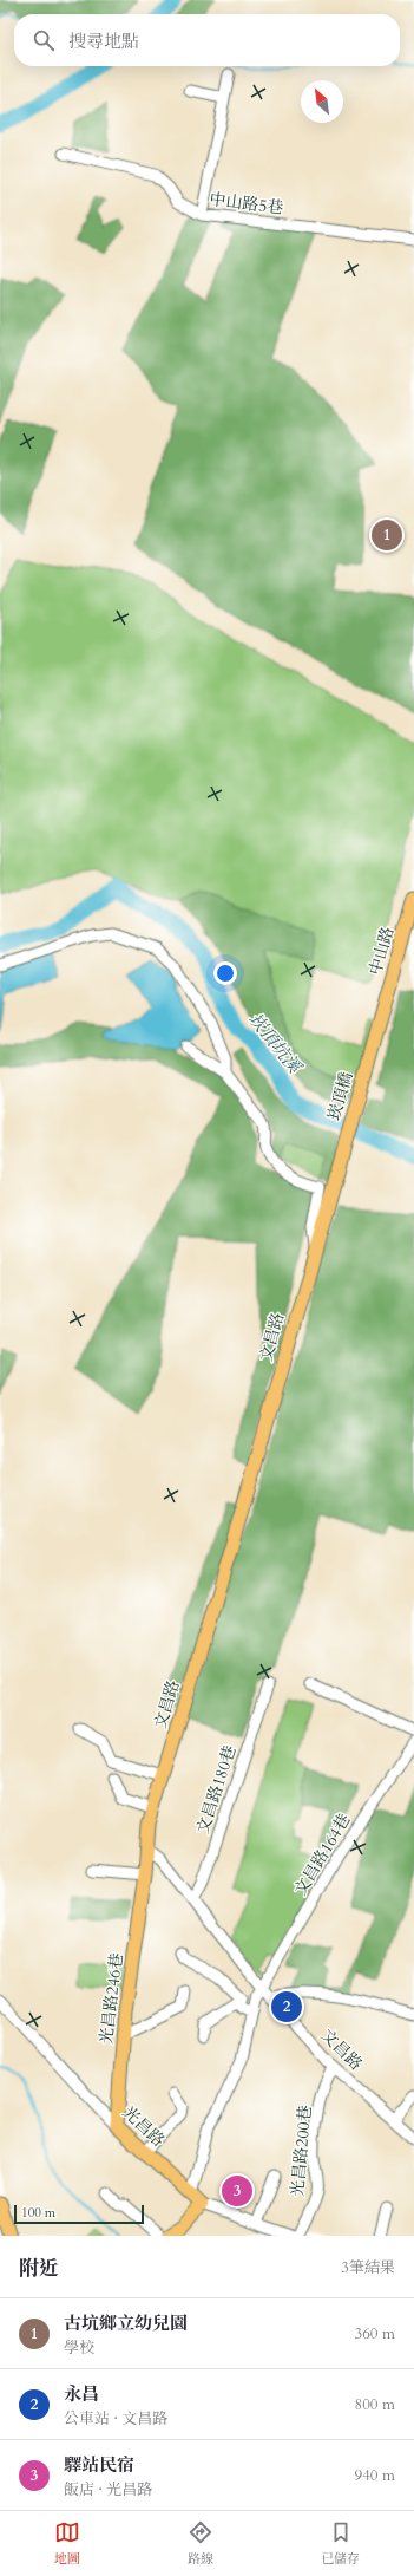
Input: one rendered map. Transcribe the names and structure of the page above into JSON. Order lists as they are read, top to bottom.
{
  "streets": {
    "main road": [
      "中山路",
      "崁頂橋",
      "文昌路",
      "光昌路246巷",
      "光昌路"
    ],
    "street": [
      "中山路5巷",
      "文昌路180巷",
      "文昌路164巷",
      "光昌路200巷"
    ]
  },
  "crossings": [
    ["中山路", "崁頂橋"],
    ["崁頂橋", "文昌路"],
    ["文昌路", "文昌路180巷"],
    ["文昌路", "文昌路164巷"],
    ["文昌路", "光昌路246巷"],
    ["文昌路", "光昌路200巷"],
    ["文昌路164巷", "光昌路"],
    ["光昌路246巷", "光昌路"]
  ],
  "water": ["崁頂坑溪"],
  "scale_bar": "100 m",
  "north": "top left",
  "page": {
    "search": "搜尋地點",
    "pins": ["1", "2", "3"],
    "scale": "100 m",
    "heading": ["附近", "3筆結果"],
    "list": [
      {
        "mark": "1",
        "name": "古坑鄉立幼兒園",
        "note": "學校",
        "value": "360 m"
      },
      {
        "mark": "2",
        "name": "永昌",
        "note": "公車站 · 文昌路",
        "value": "800 m"
      },
      {
        "mark": "3",
        "name": "驛站民宿",
        "note": "飯店 · 光昌路",
        "value": "940 m"
      }
    ],
    "nav": ["地圖", "路線", "已儲存"]
  }
}
